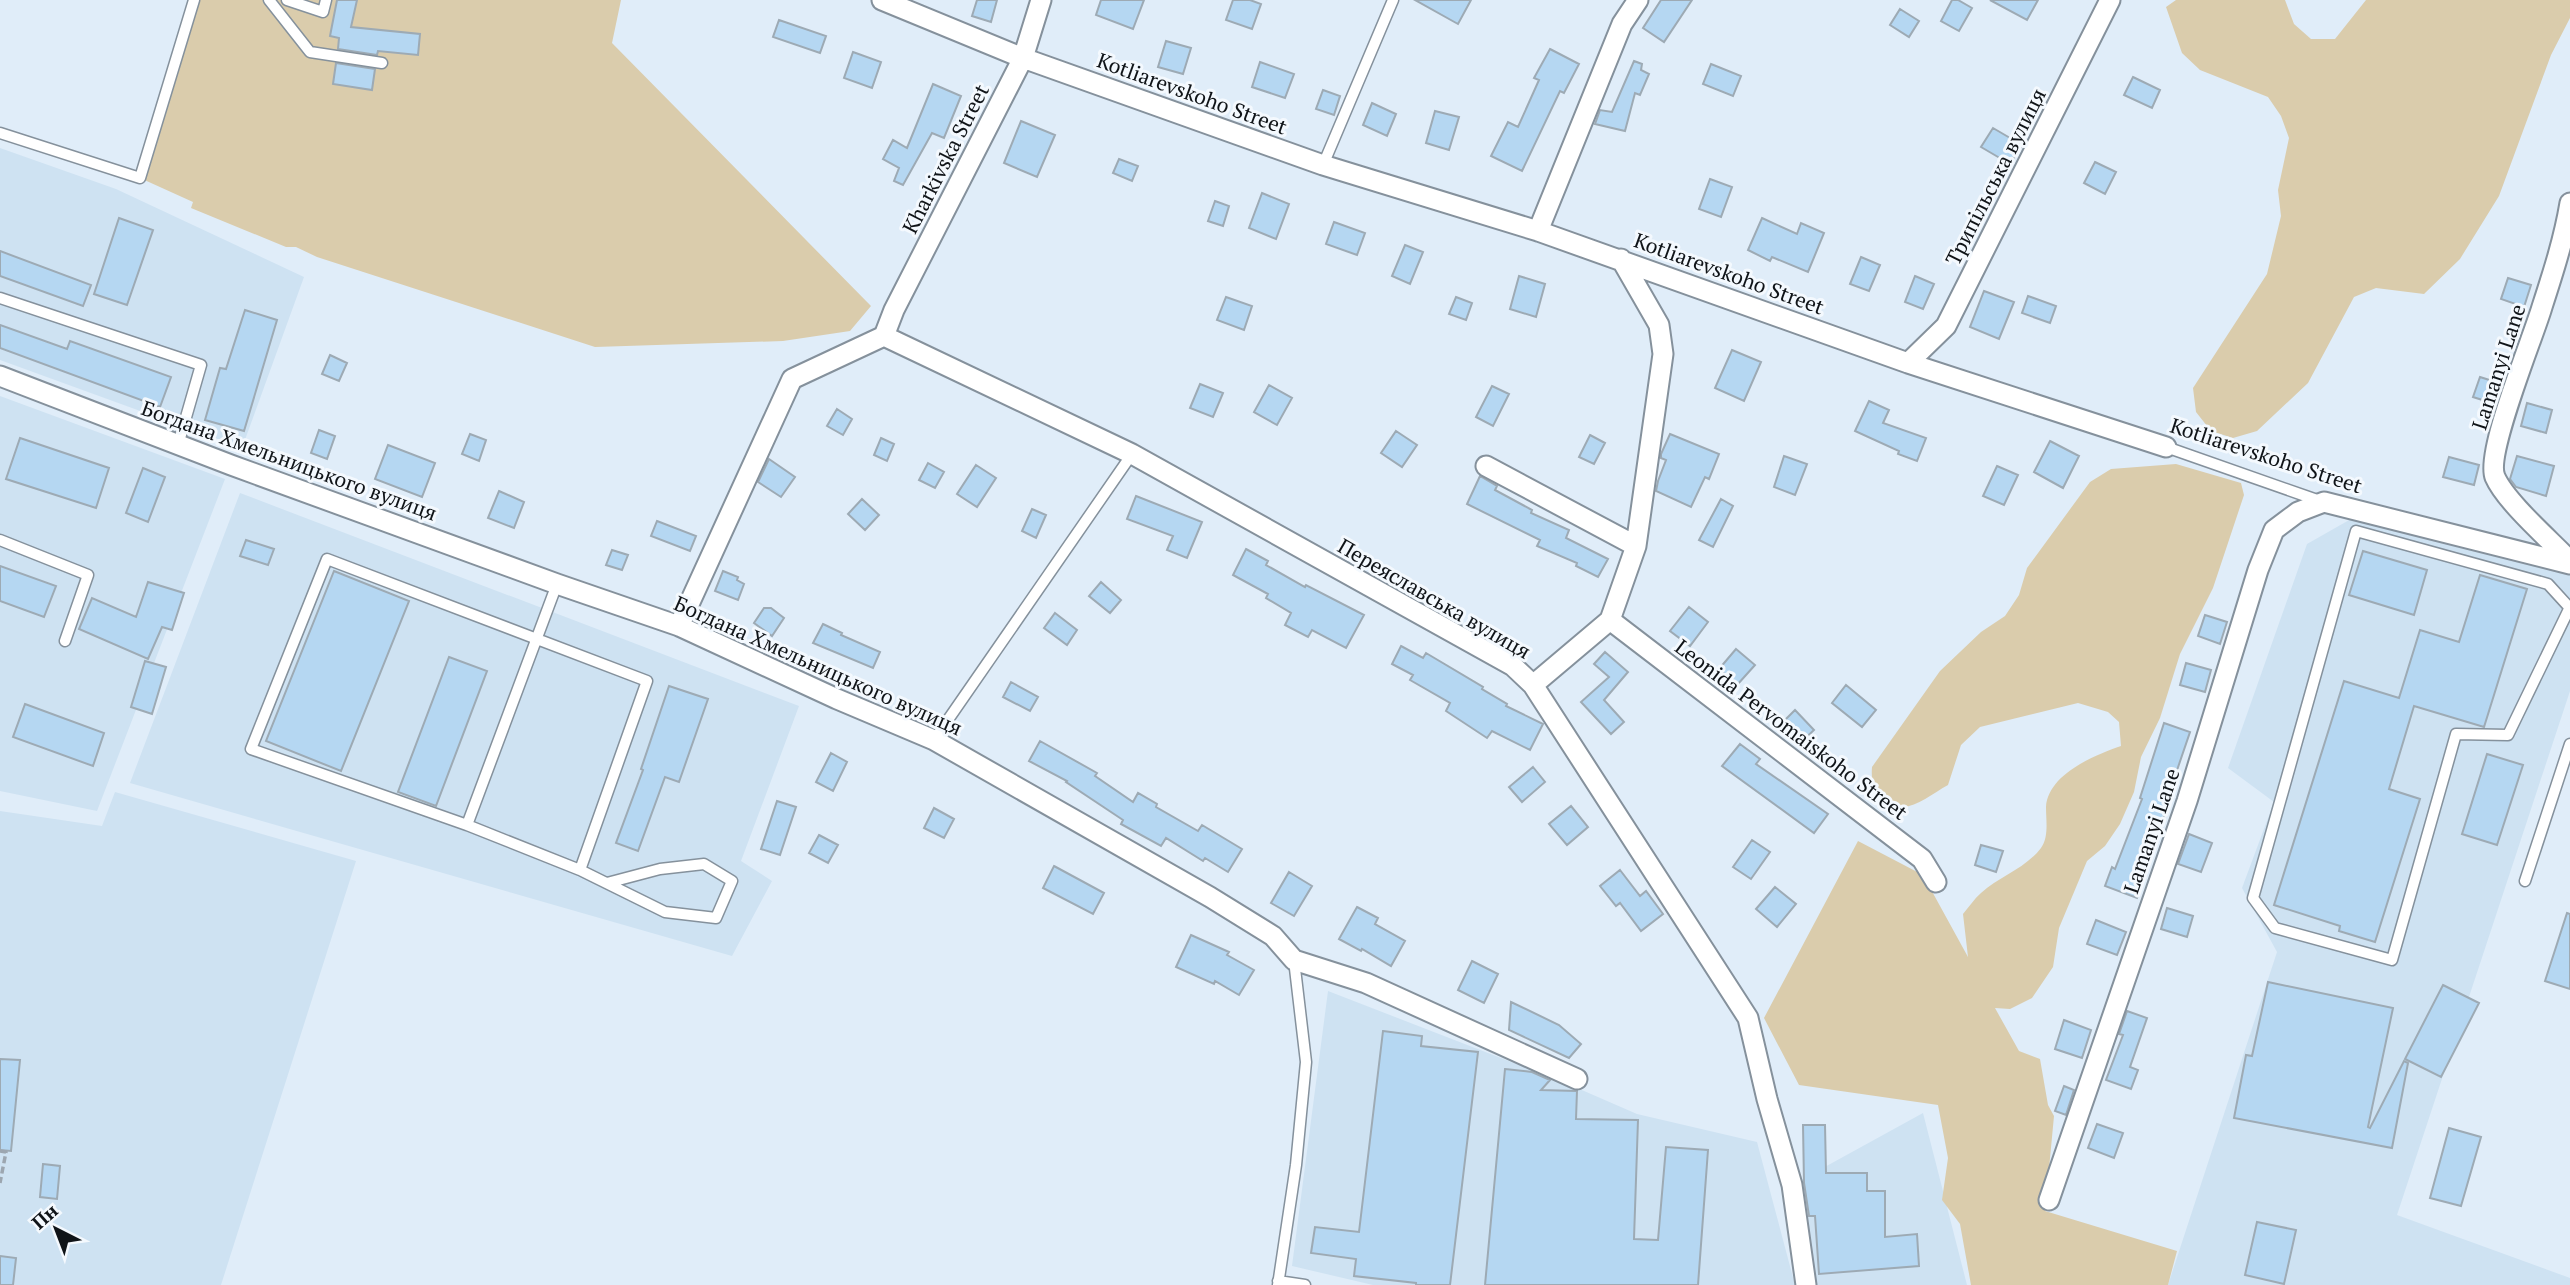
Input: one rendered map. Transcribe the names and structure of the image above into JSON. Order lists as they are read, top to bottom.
{
  "streets": {
    "street": [
      "Kotliarevskoho Street",
      "Kharkivska Street",
      "Трипільська вулиця",
      "Lamanyi Lane",
      "Богдана Хмельницького вулиця",
      "Переяславська вулиця",
      "Leonida Pervomaiskoho Street"
    ]
  },
  "crossings": [
    ["Kotliarevskoho Street", "Kharkivska Street"],
    ["Kotliarevskoho Street", "Трипільська вулиця"],
    ["Kotliarevskoho Street", "Lamanyi Lane"],
    ["Kharkivska Street", "Переяславська вулиця"]
  ],
  "north": "top left"
}
